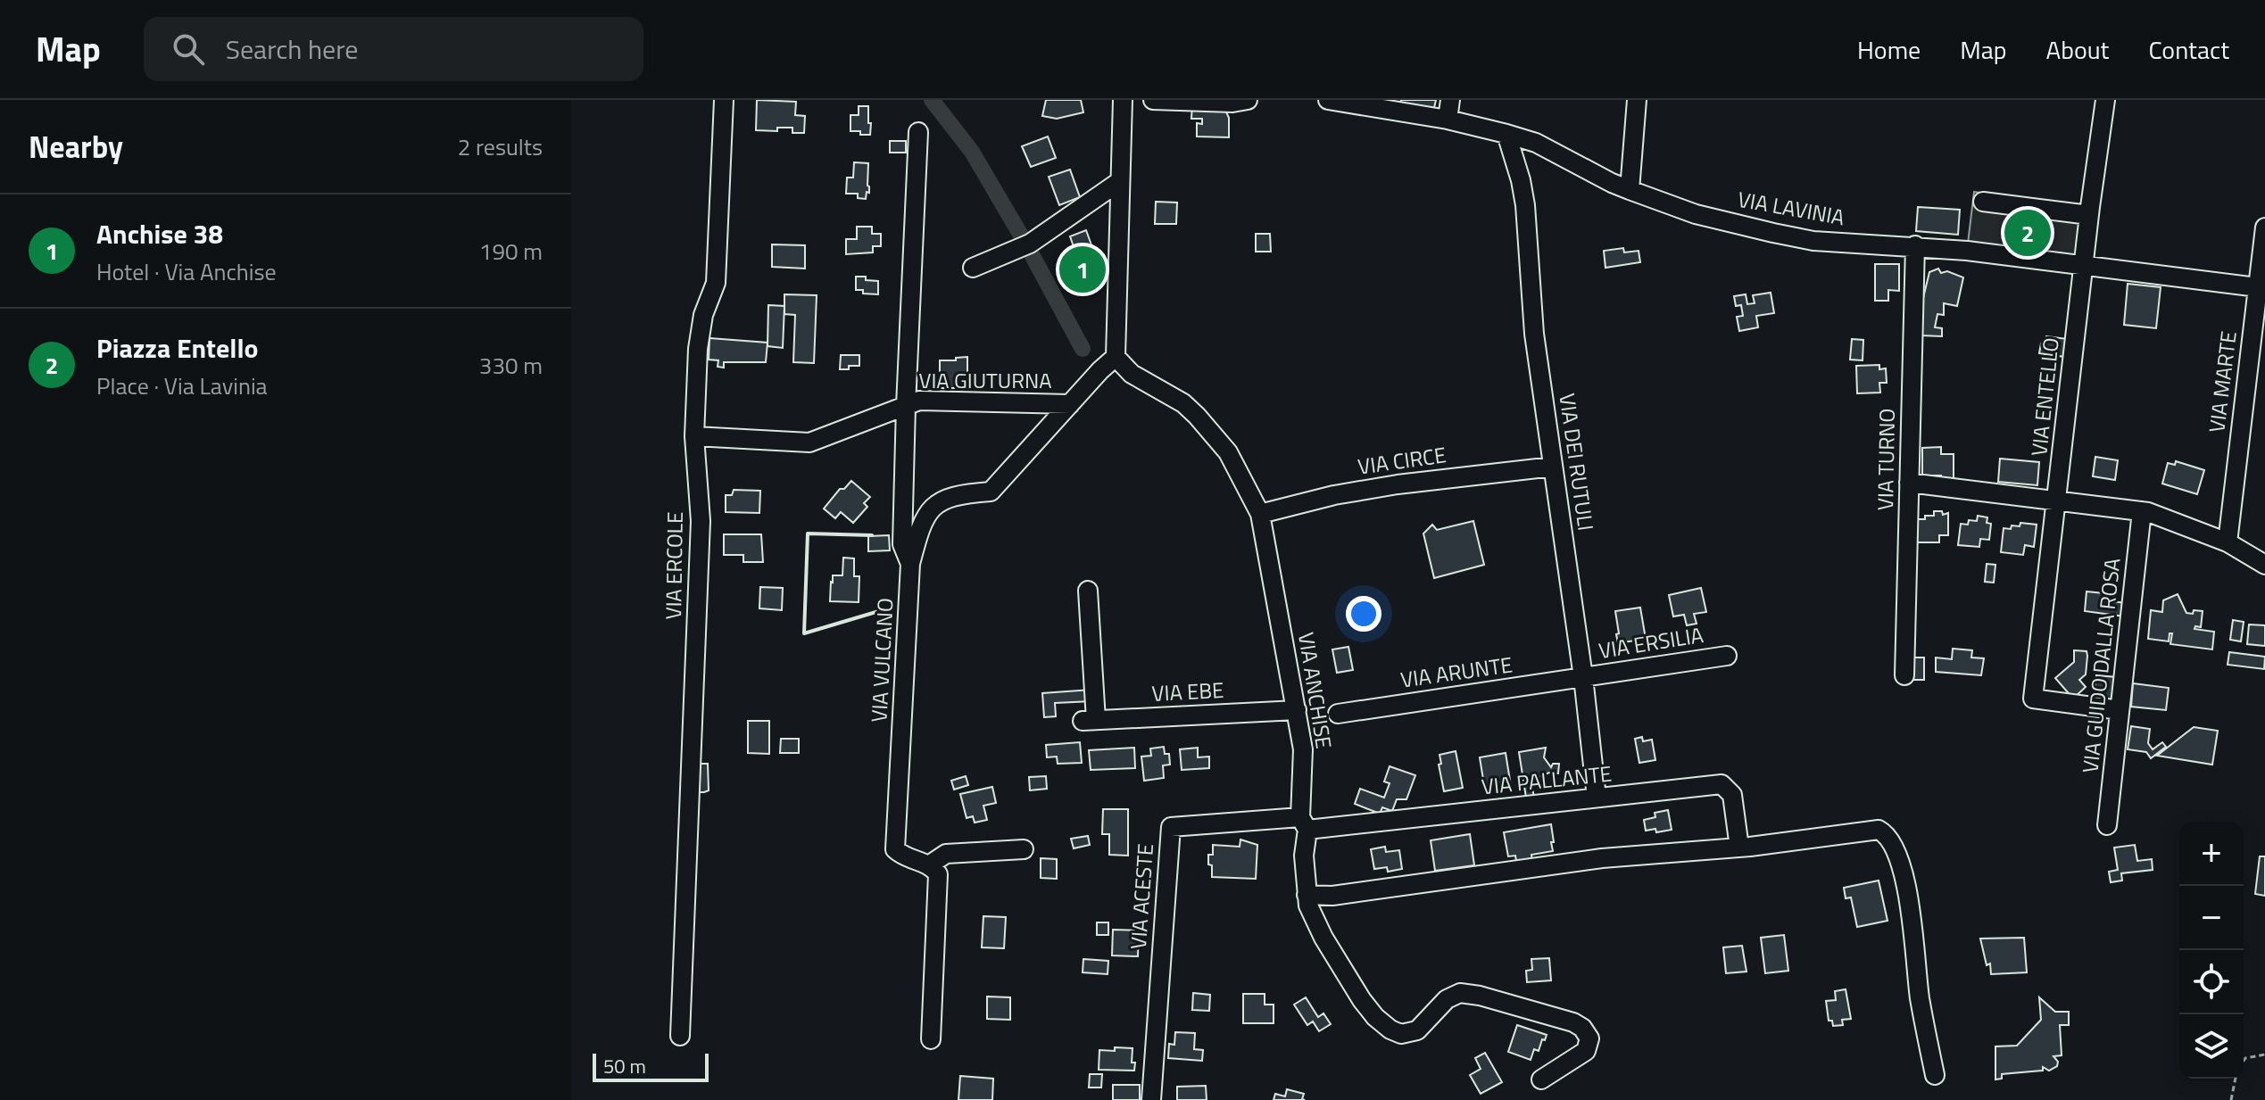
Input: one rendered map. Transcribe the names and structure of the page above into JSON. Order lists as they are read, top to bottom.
{
  "streets": {
    "street": [
      "VIA LAVINIA",
      "VIA GIUTURNA",
      "VIA MARTE",
      "VIA ENTELLO",
      "VIA TURNO",
      "VIA CIRCE",
      "VIA DEI RUTULI",
      "VIA ERCOLE",
      "VIA ERSILIA",
      "VIA VULCANO",
      "VIA GUIDO DALLA ROSA",
      "VIA ARUNTE",
      "VIA ANCHISE",
      "VIA EBE",
      "VIA PALLANTE",
      "VIA ACESTE"
    ]
  },
  "crossings": [
    ["VIA LAVINIA", "VIA MARTE"],
    ["VIA LAVINIA", "VIA ENTELLO"],
    ["VIA LAVINIA", "VIA TURNO"],
    ["VIA LAVINIA", "VIA DEI RUTULI"],
    ["VIA GIUTURNA", "VIA ERCOLE"],
    ["VIA GIUTURNA", "VIA VULCANO"],
    ["VIA ENTELLO", "VIA GUIDO DALLA ROSA"],
    ["VIA CIRCE", "VIA DEI RUTULI"],
    ["VIA CIRCE", "VIA ANCHISE"],
    ["VIA DEI RUTULI", "VIA ERSILIA"],
    ["VIA DEI RUTULI", "VIA ARUNTE"],
    ["VIA DEI RUTULI", "VIA PALLANTE"],
    ["VIA ERSILIA", "VIA ARUNTE"],
    ["VIA VULCANO", "VIA ANCHISE"],
    ["VIA ANCHISE", "VIA EBE"],
    ["VIA ANCHISE", "VIA PALLANTE"],
    ["VIA ANCHISE", "VIA ACESTE"],
    ["VIA PALLANTE", "VIA ACESTE"]
  ],
  "scale_bar": "50 m",
  "page": {
    "header": "Map",
    "search": "Search here",
    "nav": [
      "Home",
      "Map",
      "About",
      "Contact"
    ],
    "heading": ["Nearby", "2 results"],
    "list": [
      {
        "mark": "1",
        "name": "Anchise 38",
        "note": "Hotel · Via Anchise",
        "value": "190 m"
      },
      {
        "mark": "2",
        "name": "Piazza Entello",
        "note": "Place · Via Lavinia",
        "value": "330 m"
      }
    ],
    "pins": ["2", "1"],
    "map_buttons": ["+", "−"],
    "scale": "50 m"
  }
}
